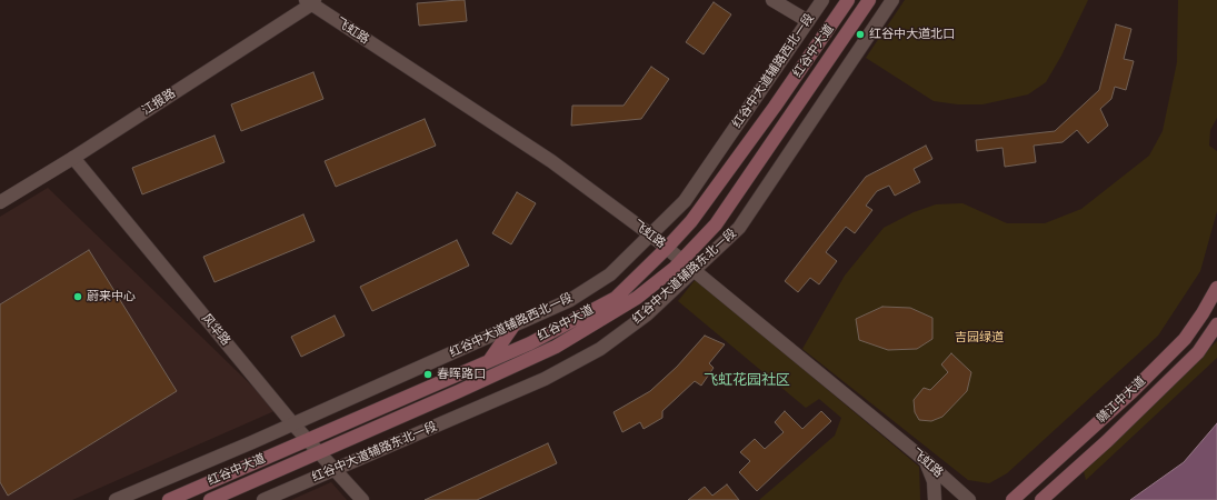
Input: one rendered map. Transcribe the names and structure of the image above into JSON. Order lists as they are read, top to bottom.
{
  "streets": {
    "main road": ["红谷中大道", "赣江中大道"],
    "street": [
      "飞虹路",
      "红谷中大道辅路西北一段",
      "江报路",
      "红谷中大道辅路东北一段",
      "风华路"
    ]
  },
  "crossings": [
    ["飞虹路", "红谷中大道"],
    ["飞虹路", "红谷中大道辅路西北一段"],
    ["飞虹路", "江报路"],
    ["飞虹路", "红谷中大道辅路东北一段"],
    ["红谷中大道", "风华路"],
    ["红谷中大道辅路西北一段", "风华路"],
    ["江报路", "风华路"],
    ["红谷中大道辅路东北一段", "风华路"]
  ],
  "districts": ["飞虹花园社区"],
  "parks": ["吉园绿道"],
  "places": ["红谷中大道北口", "蔚来中心", "春晖路口"]
}
